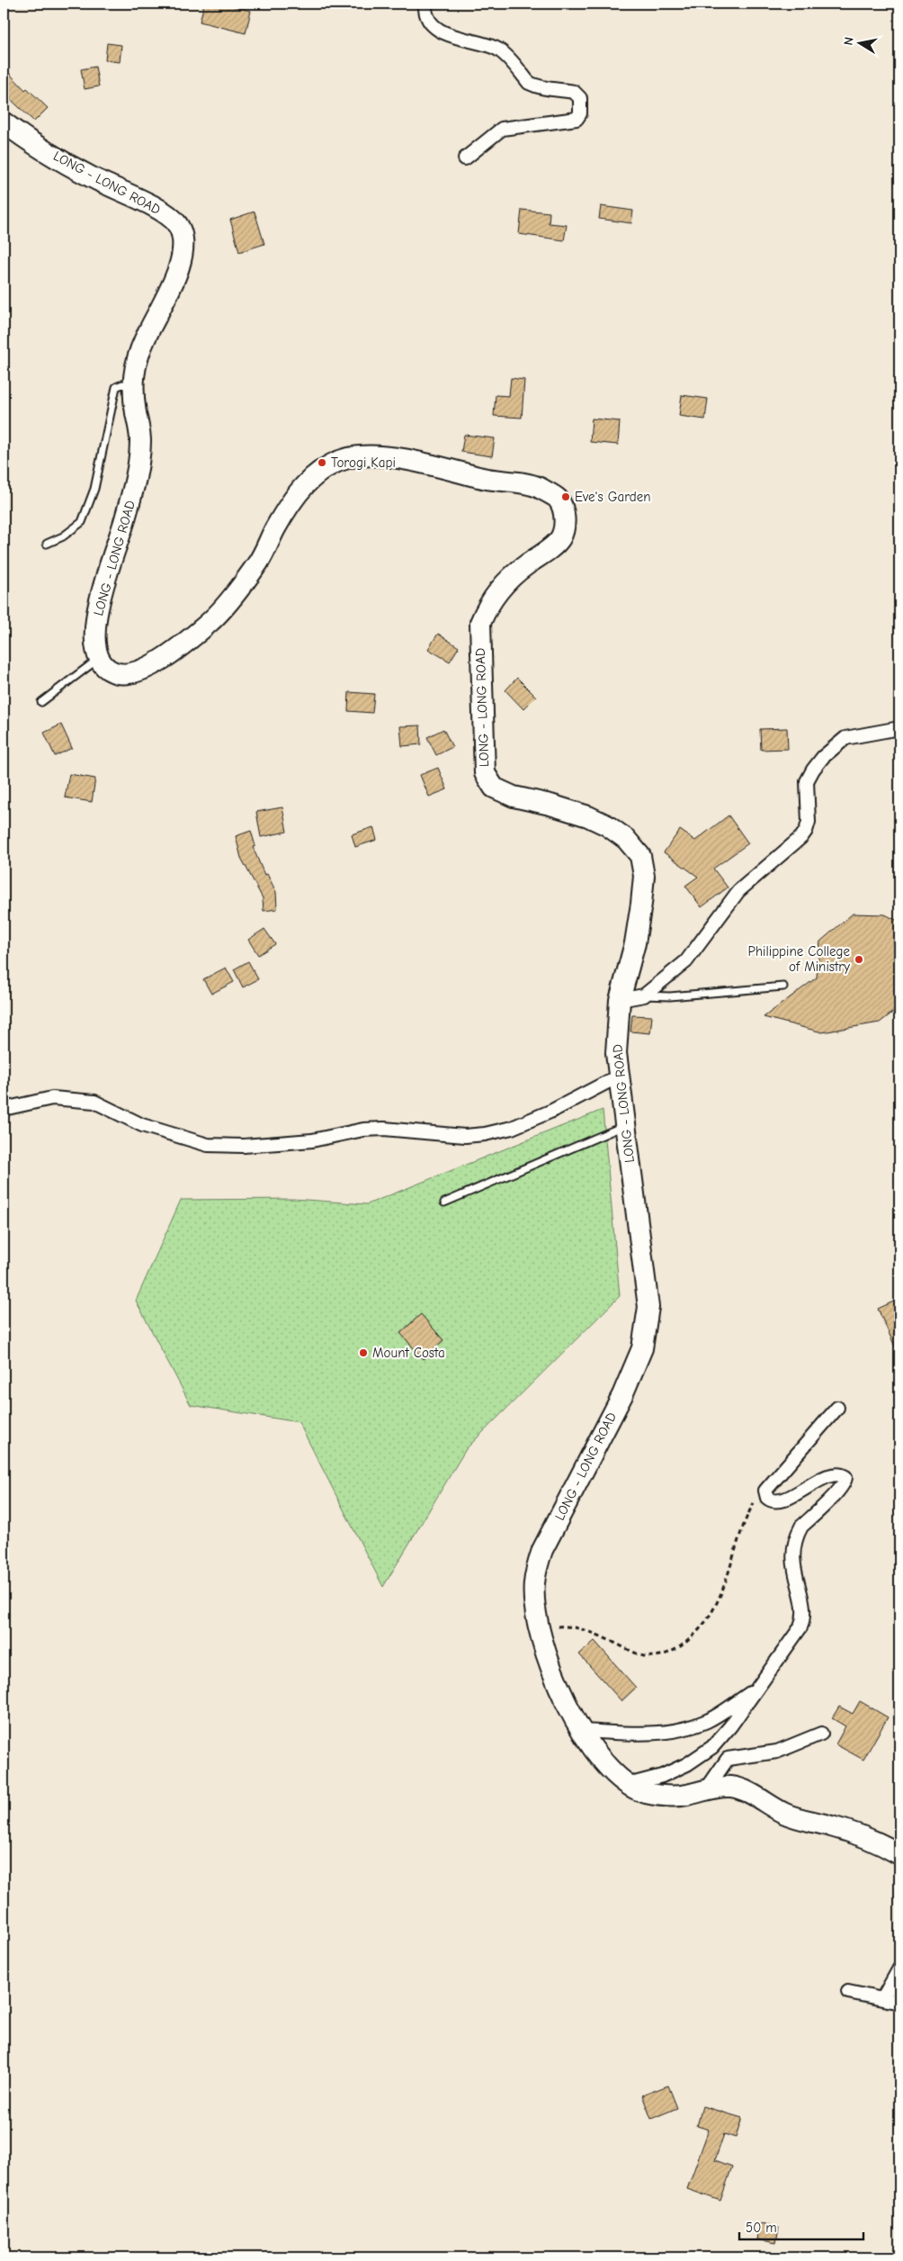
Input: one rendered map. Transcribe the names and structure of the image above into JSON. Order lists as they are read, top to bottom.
{
  "streets": {
    "main road": ["LONG - LONG ROAD"]
  },
  "places": [
    "Torogi Kapi",
    "Eve's Garden",
    "Philippine College of Ministry",
    "Mount Costa"
  ],
  "scale_bar": "50 m",
  "north": "left"
}
